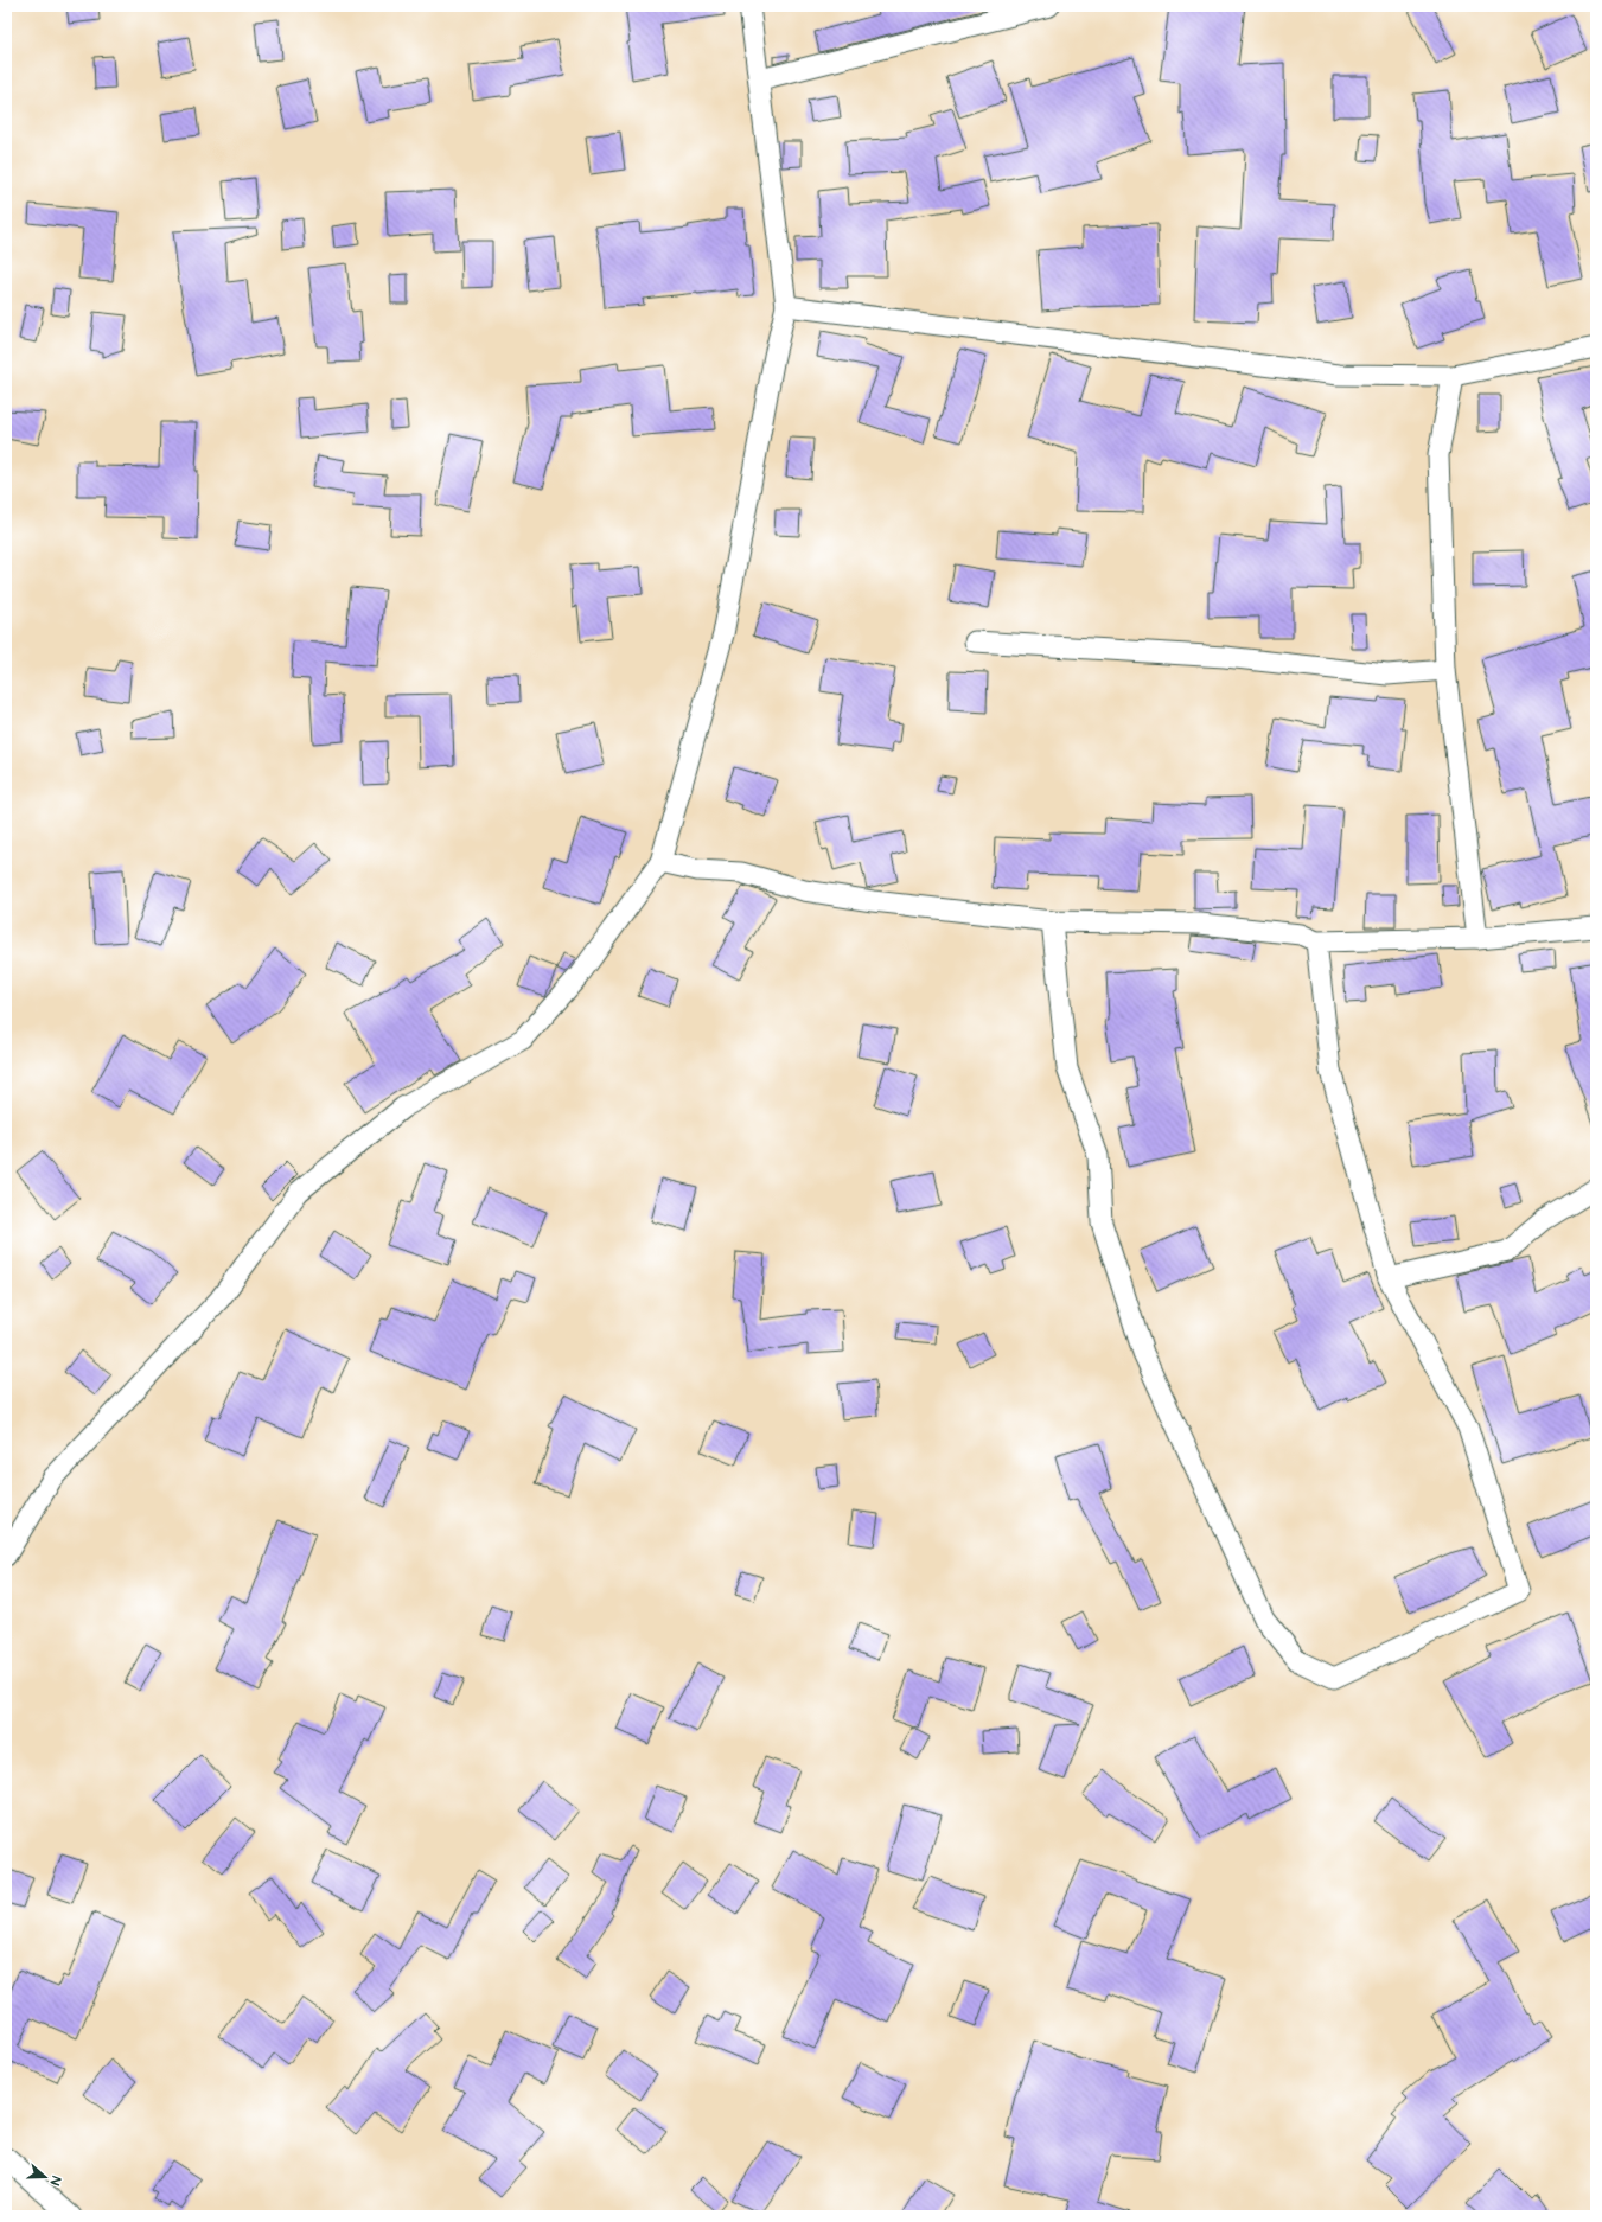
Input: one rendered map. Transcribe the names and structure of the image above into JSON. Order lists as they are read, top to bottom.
{
  "north": "right"
}
